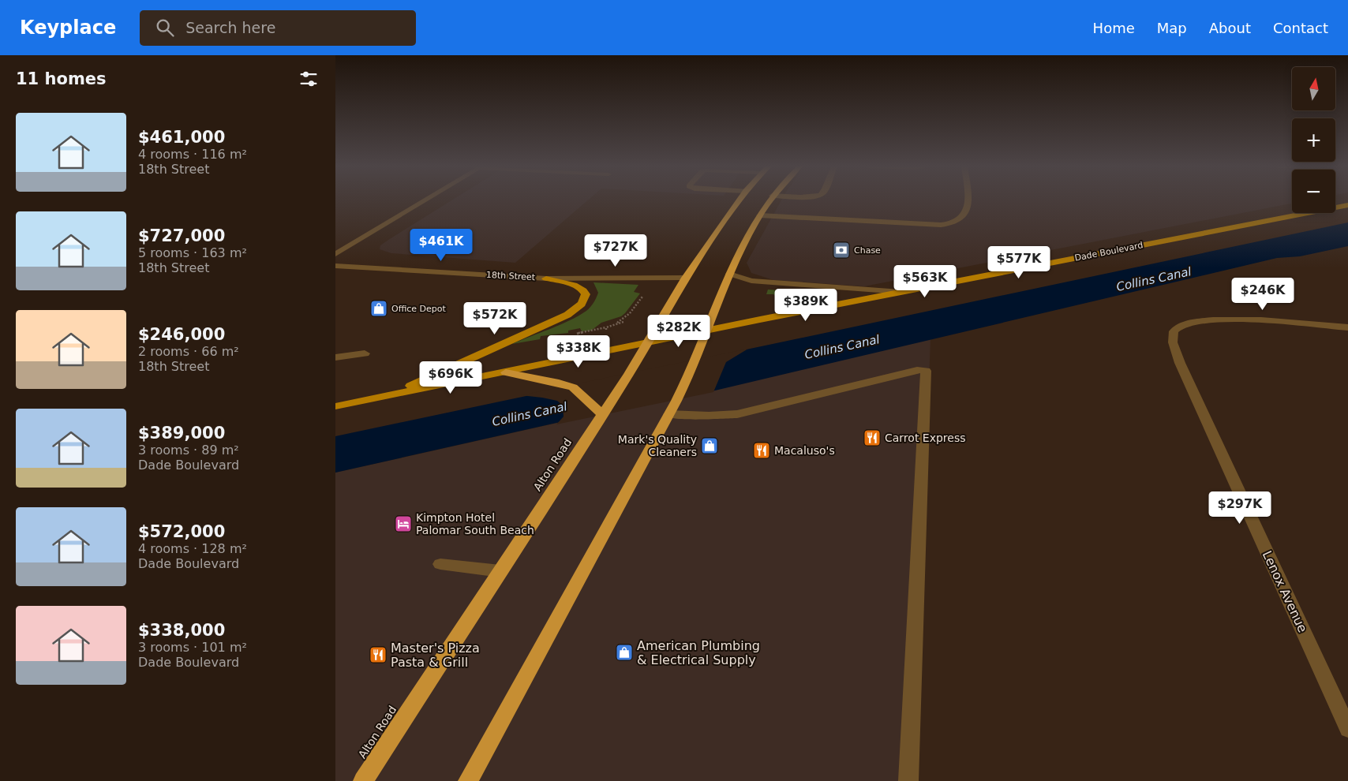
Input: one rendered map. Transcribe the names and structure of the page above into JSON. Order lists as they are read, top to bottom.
{
  "streets": {
    "highway": ["Alton Road"],
    "main road": ["Dade Boulevard"],
    "street": ["18th Street", "Lenox Avenue"]
  },
  "crossings": [
    ["Dade Boulevard", "Alton Road"],
    ["18th Street", "Alton Road"]
  ],
  "water": ["Collins Canal"],
  "places": {
    "bank": ["Chase"],
    "shop": ["Office Depot", "Mark's Quality Cleaners", "American Plumbing & Electrical Supply"],
    "restaurant": ["Carrot Express", "Macaluso's", "Master's Pizza Pasta & Grill"],
    "hotel": ["Kimpton Hotel Palomar South Beach"]
  },
  "north": "top",
  "page": {
    "header": "Keyplace",
    "search": "Search here",
    "nav": [
      "Home",
      "Map",
      "About",
      "Contact"
    ],
    "heading": "11 homes",
    "map_buttons": ["+", "−"],
    "list": [
      {
        "name": "$461,000",
        "note": "4 rooms · 116 m² · 18th Street"
      },
      {
        "name": "$727,000",
        "note": "5 rooms · 163 m² · 18th Street"
      },
      {
        "name": "$246,000",
        "note": "2 rooms · 66 m² · 18th Street"
      },
      {
        "name": "$389,000",
        "note": "3 rooms · 89 m² · Dade Boulevard"
      },
      {
        "name": "$572,000",
        "note": "4 rooms · 128 m² · Dade Boulevard"
      },
      {
        "name": "$338,000",
        "note": "3 rooms · 101 m² · Dade Boulevard"
      }
    ],
    "price": [
      "$461K",
      "$727K",
      "$577K",
      "$563K",
      "$246K",
      "$389K",
      "$572K",
      "$282K",
      "$338K",
      "$696K",
      "$297K"
    ]
  }
}
